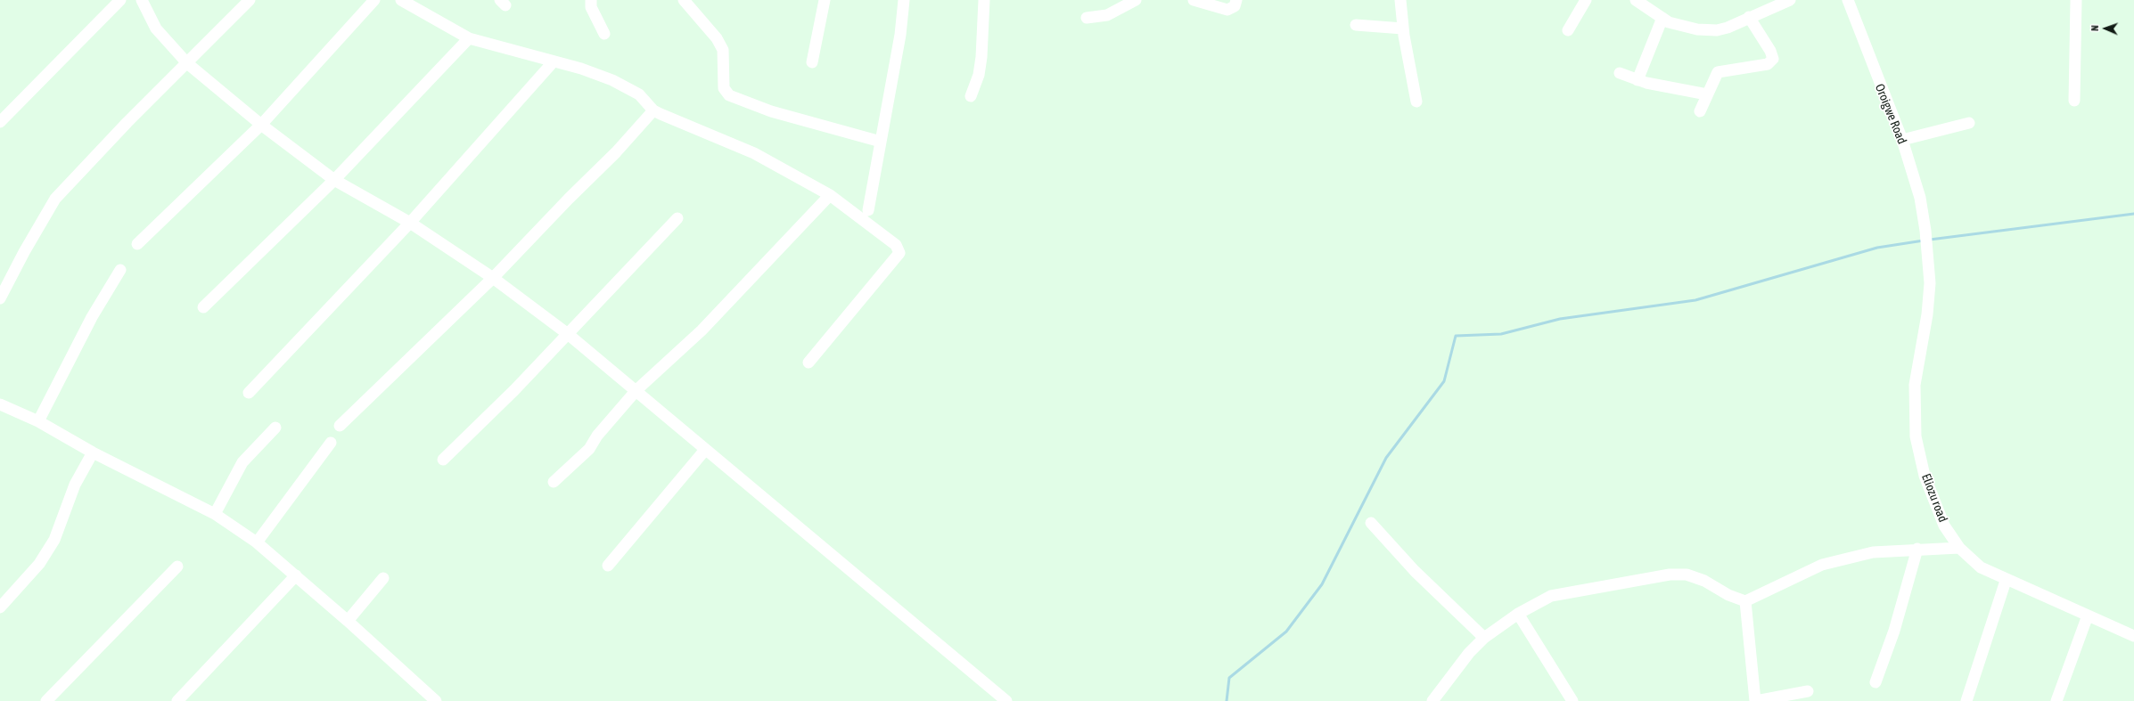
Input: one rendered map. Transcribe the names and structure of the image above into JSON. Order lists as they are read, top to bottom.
{
  "streets": {
    "street": ["Oroigwe Road", "Eliozu road"]
  },
  "crossings": [
    ["Oroigwe Road", "Eliozu road"]
  ],
  "north": "left"
}
